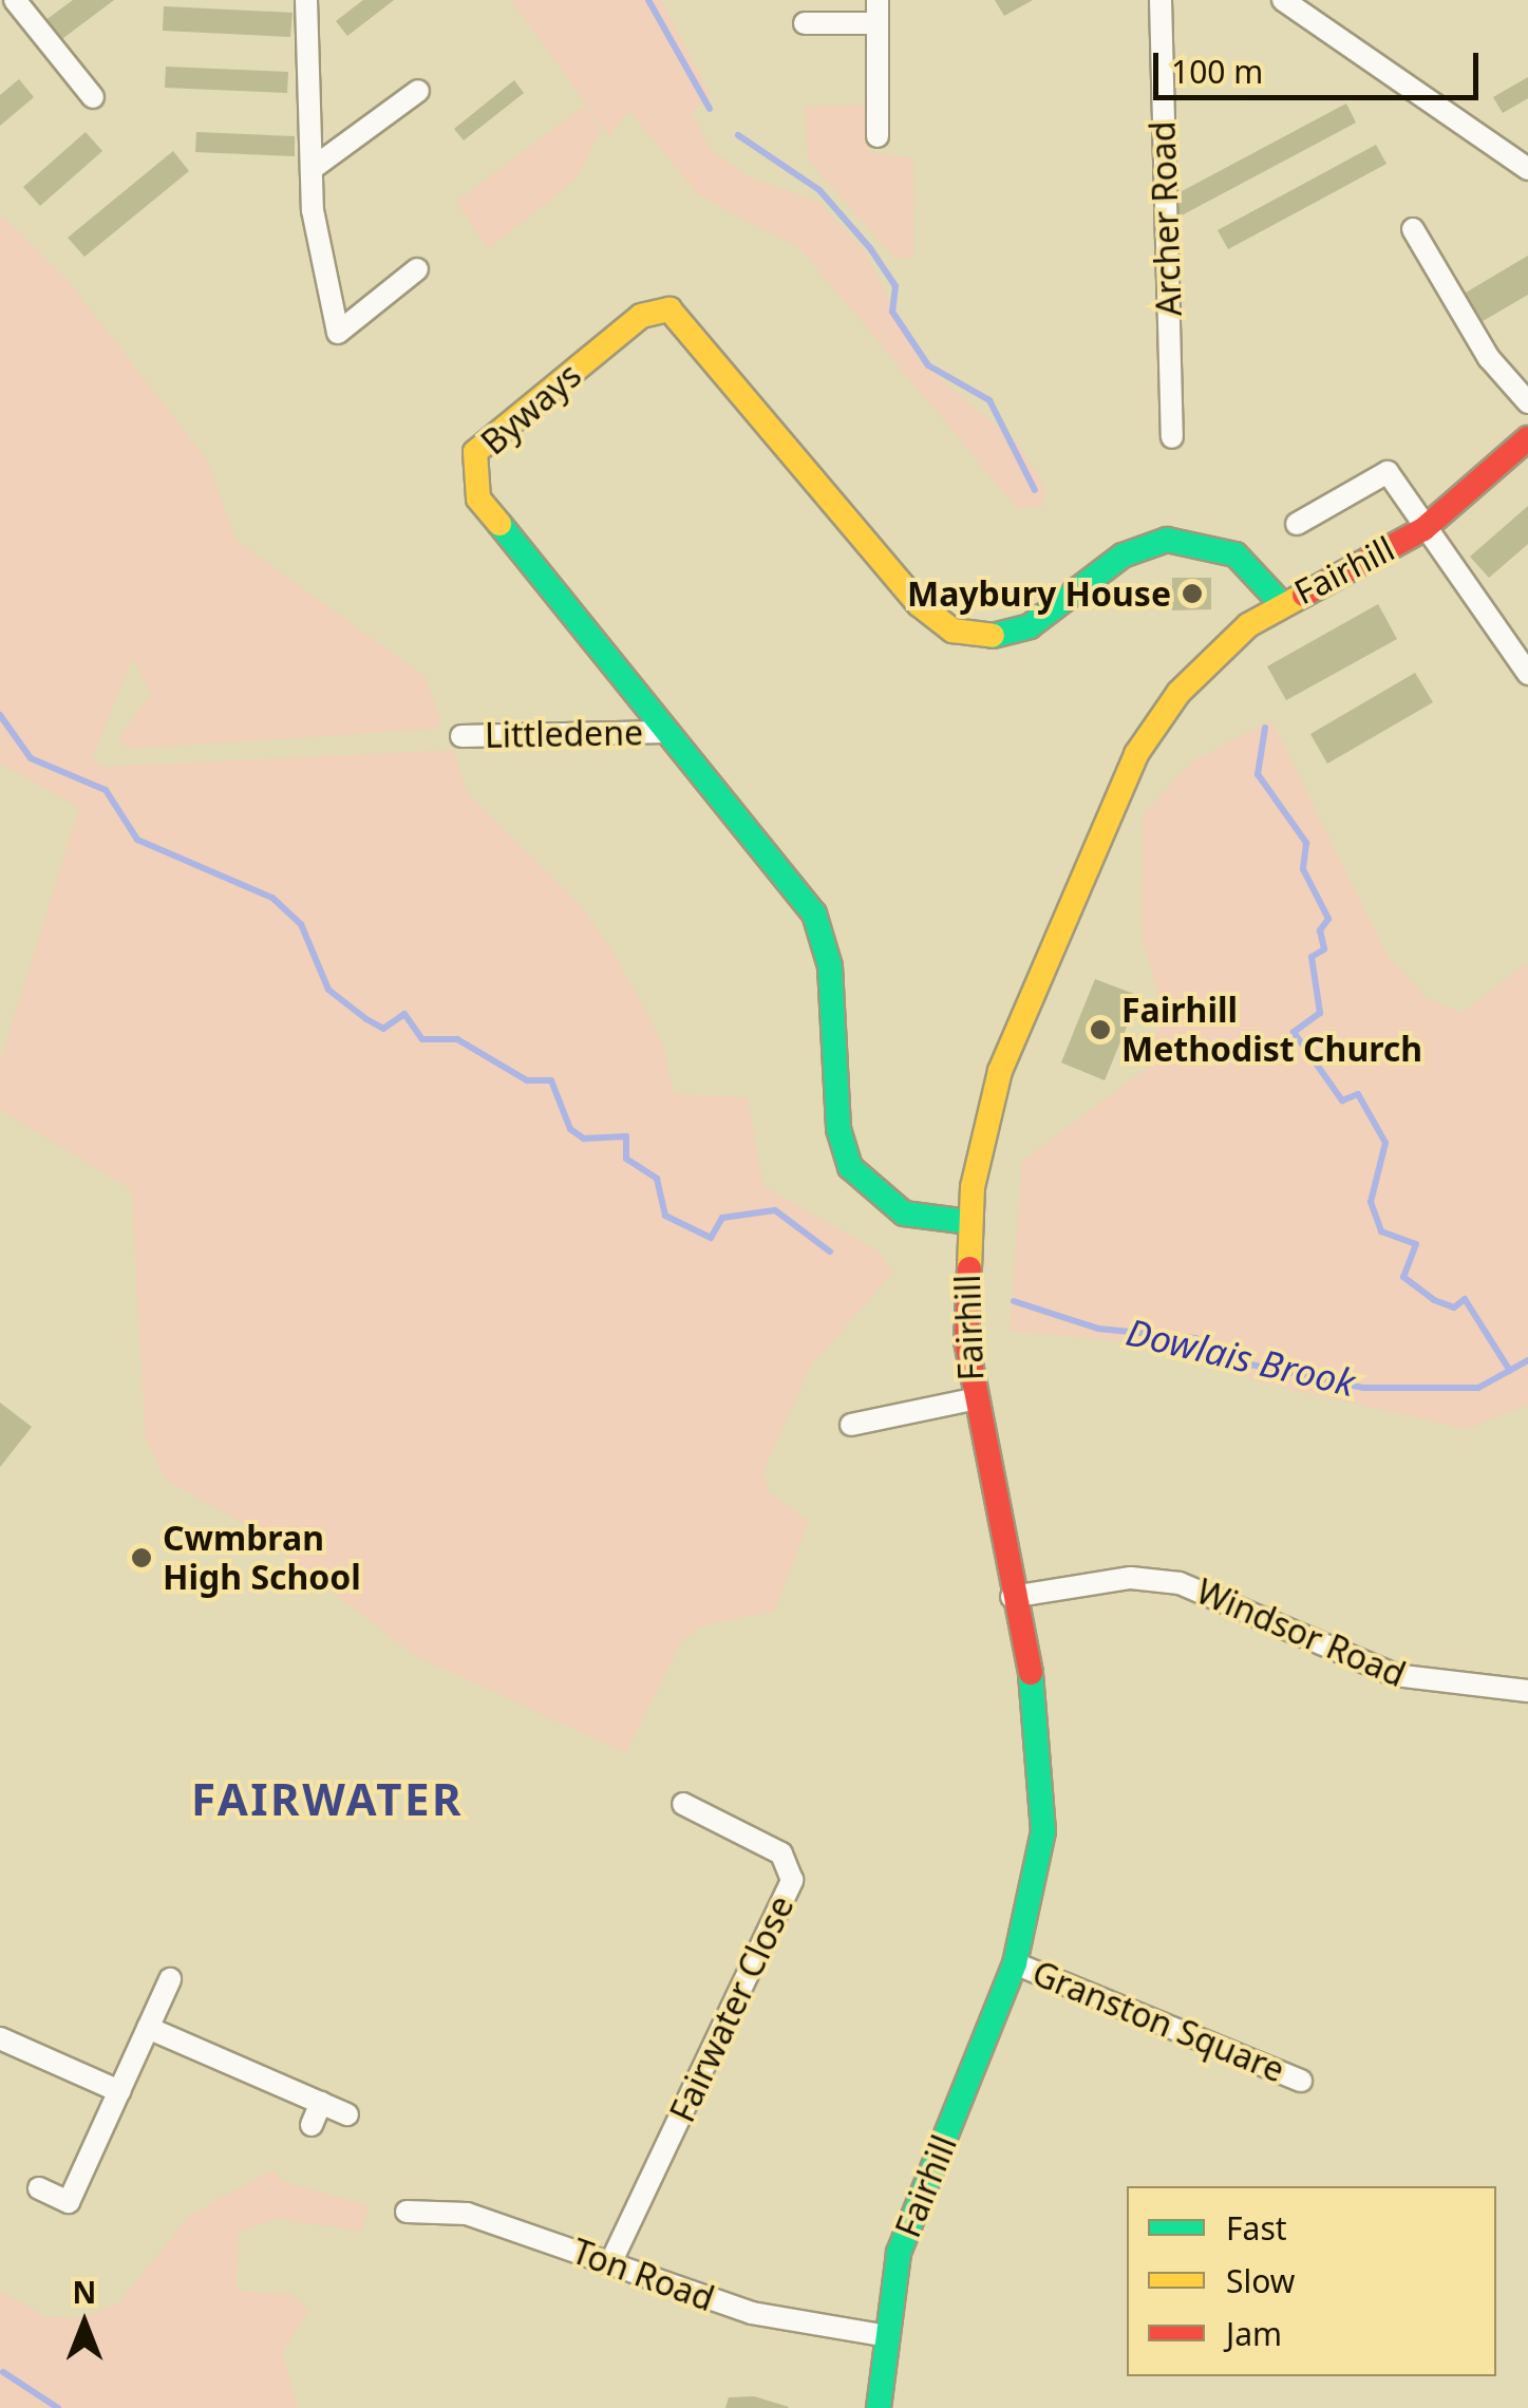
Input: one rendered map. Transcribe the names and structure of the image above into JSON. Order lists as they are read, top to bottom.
{
  "streets": {
    "street": [
      "Archer Road",
      "Byways",
      "Fairhill",
      "Littledene",
      "Windsor Road",
      "Fairwater Close",
      "Granston Square",
      "Ton Road"
    ]
  },
  "crossings": [
    ["Byways", "Fairhill"],
    ["Byways", "Littledene"],
    ["Fairhill", "Windsor Road"],
    ["Fairhill", "Granston Square"],
    ["Fairhill", "Ton Road"],
    ["Fairwater Close", "Ton Road"]
  ],
  "districts": ["FAIRWATER"],
  "water": ["Dowlais Brook"],
  "places": ["Maybury House", "Fairhill Methodist Church", "Cwmbran High School"],
  "legend": ["Fast", "Slow", "Jam"],
  "scale_bar": "100 m",
  "north": "top"
}
